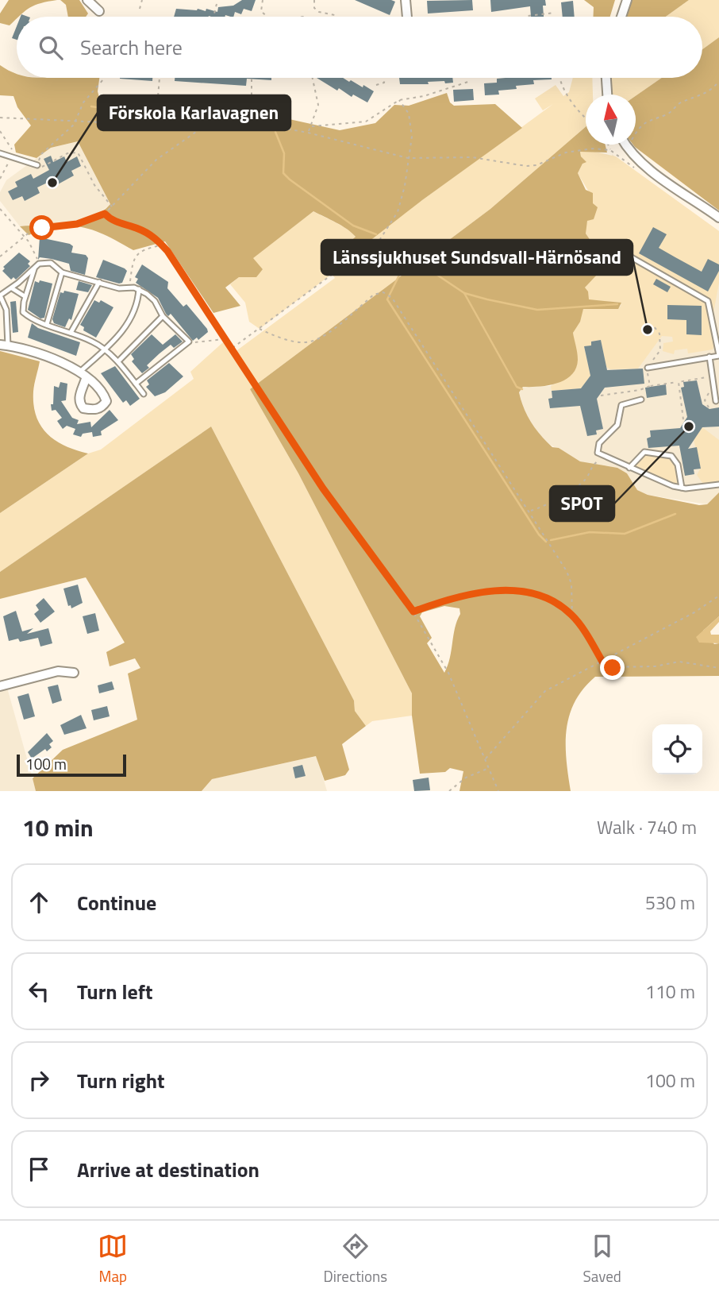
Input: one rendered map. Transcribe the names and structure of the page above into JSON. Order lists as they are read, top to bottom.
{
  "places": ["Förskola Karlavagnen", "Länssjukhuset Sundsvall-Härnösand", "SPOT"],
  "scale_bar": "100 m",
  "north": "top",
  "page": {
    "search": "Search here",
    "scale": "100 m",
    "heading": ["10 min", "Walk · 740 m"],
    "list": [
      ["Continue", "530 m"],
      ["Turn left", "110 m"],
      ["Turn right", "100 m"],
      "Arrive at destination"
    ],
    "nav": ["Map", "Directions", "Saved"]
  }
}
